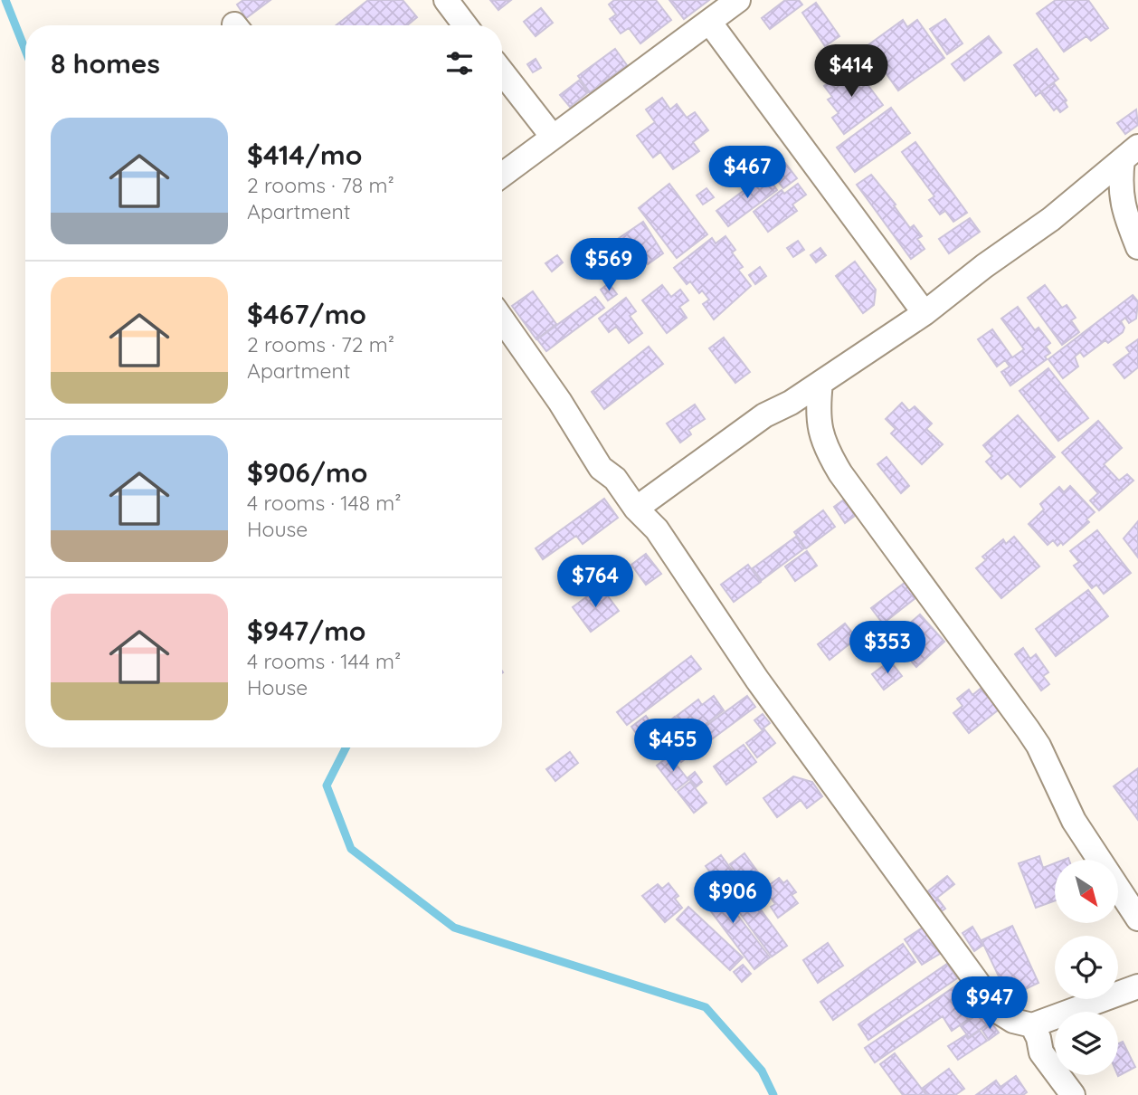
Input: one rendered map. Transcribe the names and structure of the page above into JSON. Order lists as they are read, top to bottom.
{
  "north": "bottom right",
  "page": {
    "heading": "8 homes",
    "price": [
      "$414",
      "$467",
      "$569",
      "$764",
      "$353",
      "$455",
      "$906",
      "$947"
    ],
    "list": [
      {
        "name": "$414/mo",
        "note": "2 rooms · 78 m² · Apartment"
      },
      {
        "name": "$467/mo",
        "note": "2 rooms · 72 m² · Apartment"
      },
      {
        "name": "$906/mo",
        "note": "4 rooms · 148 m² · House"
      },
      {
        "name": "$947/mo",
        "note": "4 rooms · 144 m² · House"
      }
    ]
  }
}
